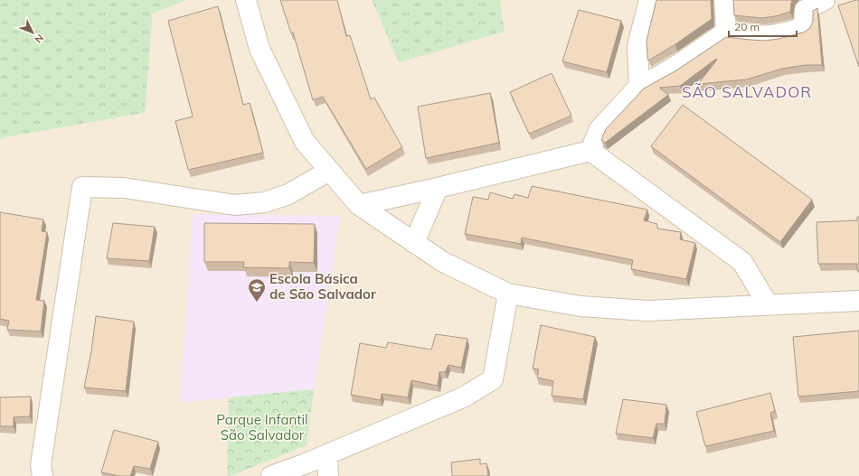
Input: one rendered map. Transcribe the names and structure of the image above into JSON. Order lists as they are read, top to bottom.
{
  "districts": ["SÃO SALVADOR"],
  "parks": ["Parque Infantil São Salvador"],
  "places": {
    "school or university": ["Escola Básica de São Salvador"]
  },
  "scale_bar": "20 m",
  "north": "bottom right"
}
